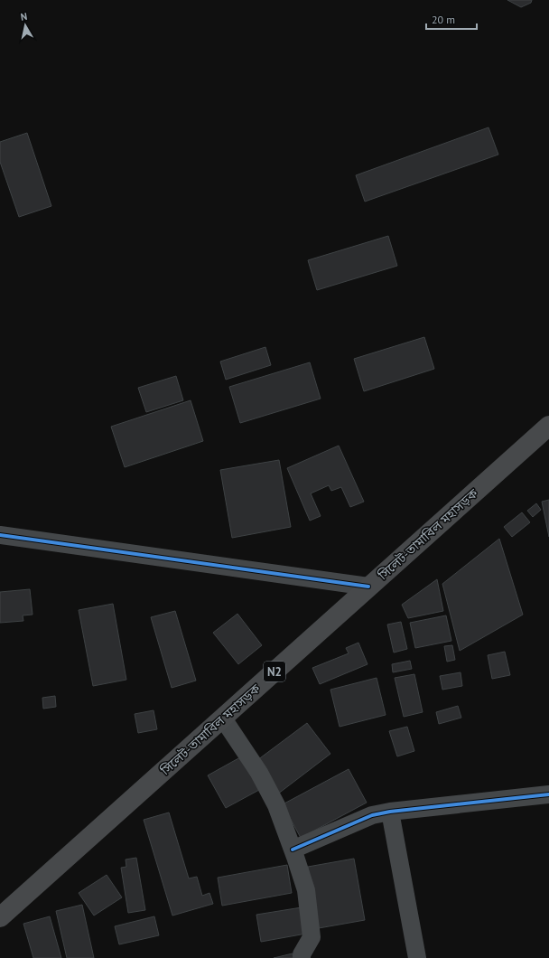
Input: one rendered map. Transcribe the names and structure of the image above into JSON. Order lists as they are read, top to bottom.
{
  "streets": {
    "highway": ["সিলেট-তামাবিল মহাসড়ক", "N2"]
  },
  "scale_bar": "20 m",
  "north": "top"
}
